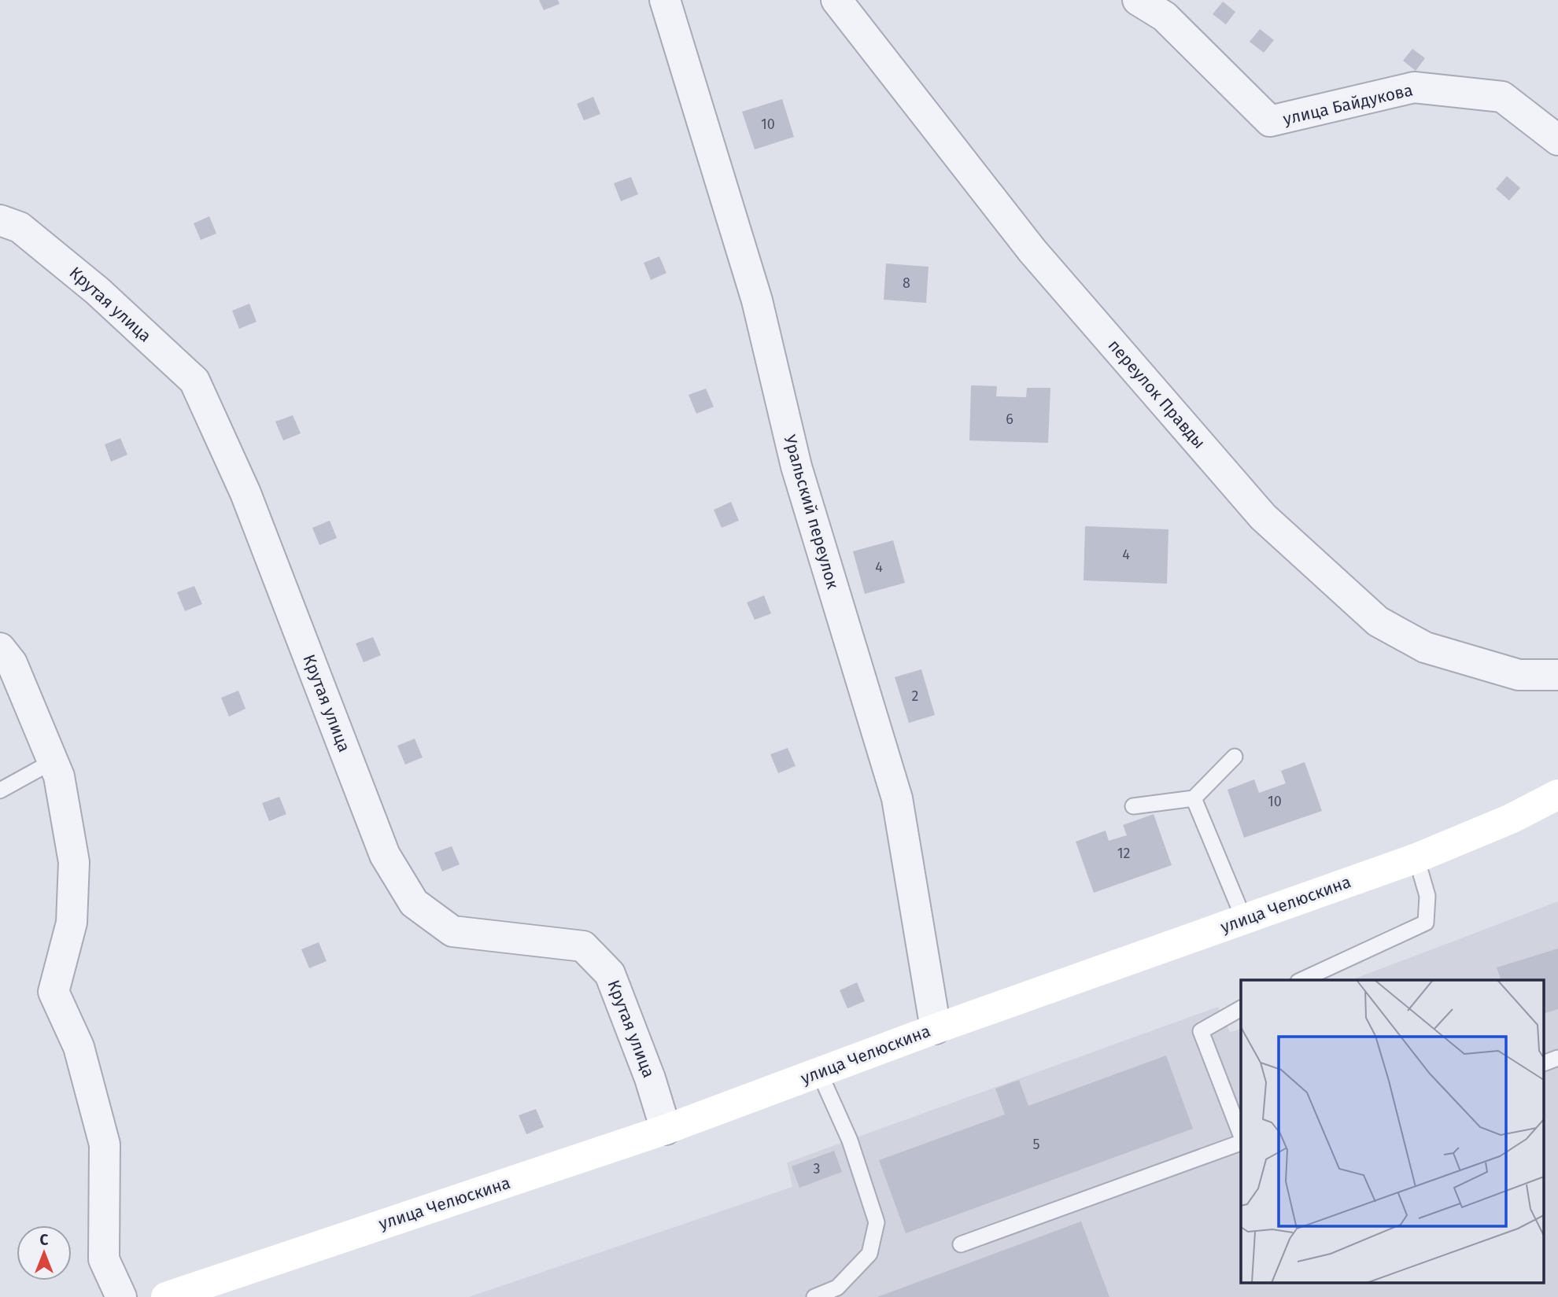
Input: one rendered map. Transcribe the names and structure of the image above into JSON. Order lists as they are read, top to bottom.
{
  "streets": {
    "main road": ["улица Челюскина"],
    "street": [
      "улица Байдукова",
      "Крутая улица",
      "переулок Правды",
      "Уральский переулок"
    ]
  },
  "crossings": [
    ["Крутая улица", "улица Челюскина"],
    ["Уральский переулок", "улица Челюскина"]
  ],
  "house_numbers": [
    "10",
    "8",
    "6",
    "4",
    "4",
    "2",
    "10",
    "12",
    "5",
    "3"
  ],
  "north": "top"
}
